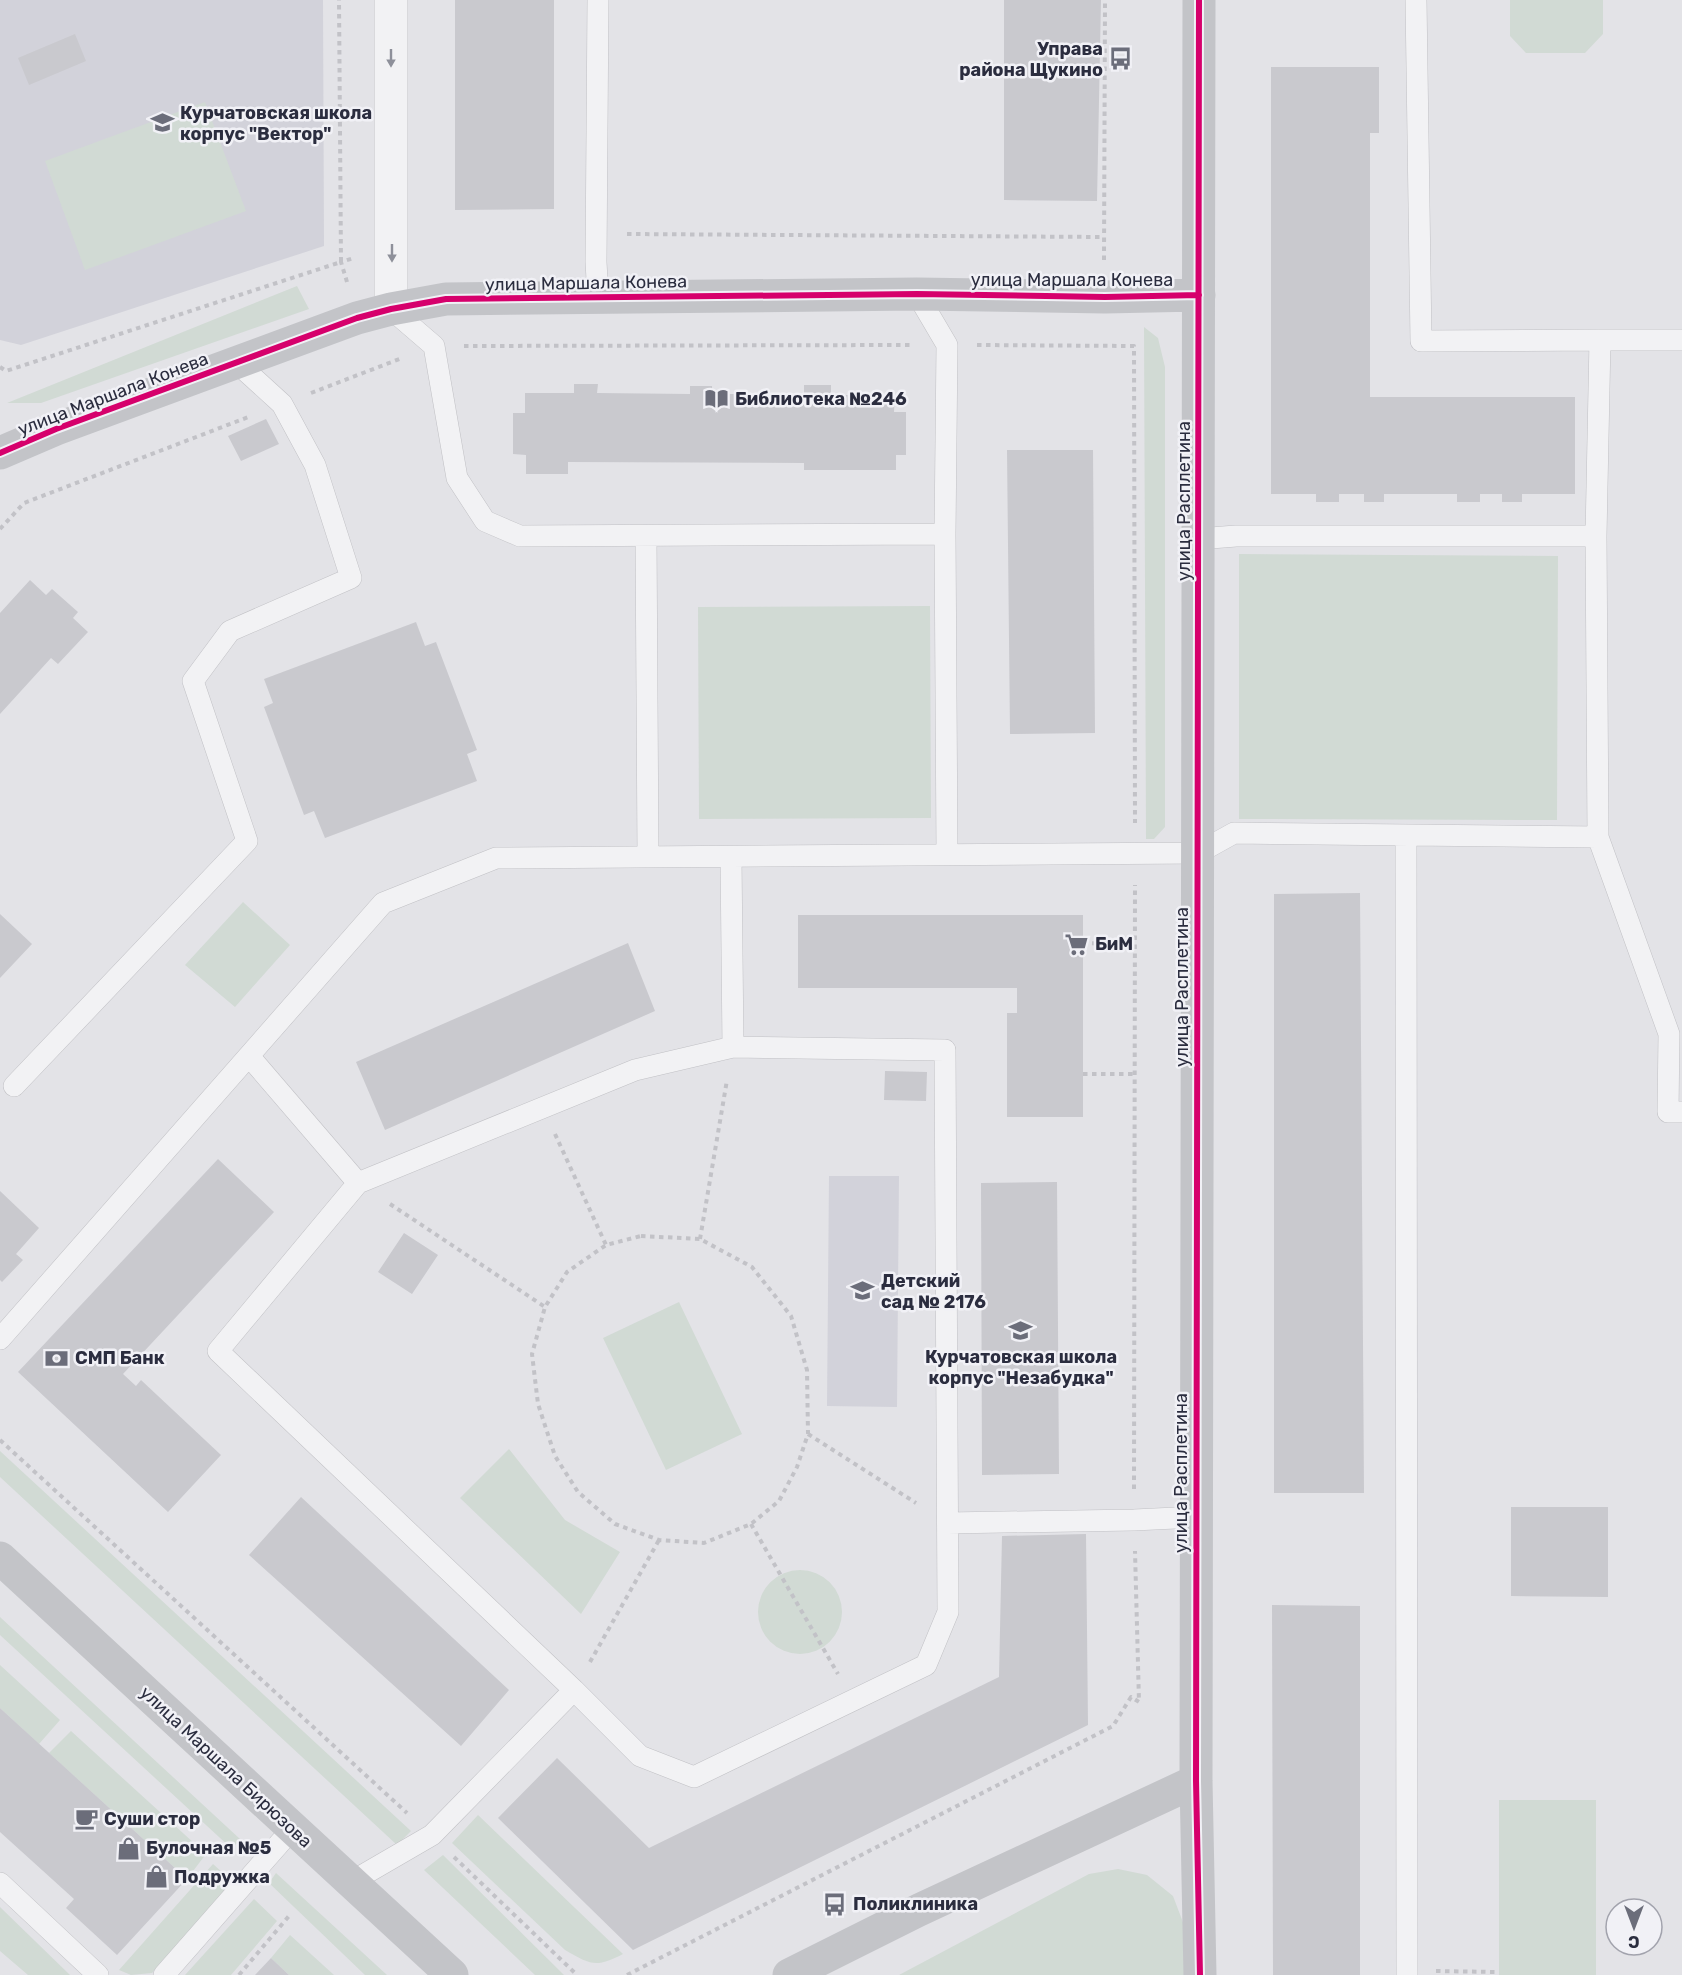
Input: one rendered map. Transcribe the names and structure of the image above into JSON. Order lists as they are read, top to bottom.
{
  "streets": {
    "street": ["улица Маршала Конева", "улица Расплетина", "улица Маршала Бирюзова"]
  },
  "crossings": [
    ["улица Маршала Конева", "улица Расплетина"]
  ],
  "places": {
    "bus stop": ["Управа района Щукино", "Поликлиника"],
    "school or university": ["Курчатовская школа корпус \"Вектор\"", "Детский сад № 2176", "Курчатовская школа корпус \"Незабудка\""],
    "library": ["Библиотека №246"],
    "supermarket": ["БиМ"],
    "bank": ["СМП Банк"],
    "cafe": ["Суши стор"],
    "shop": ["Булочная №5", "Подружка"]
  },
  "north": "bottom"
}
